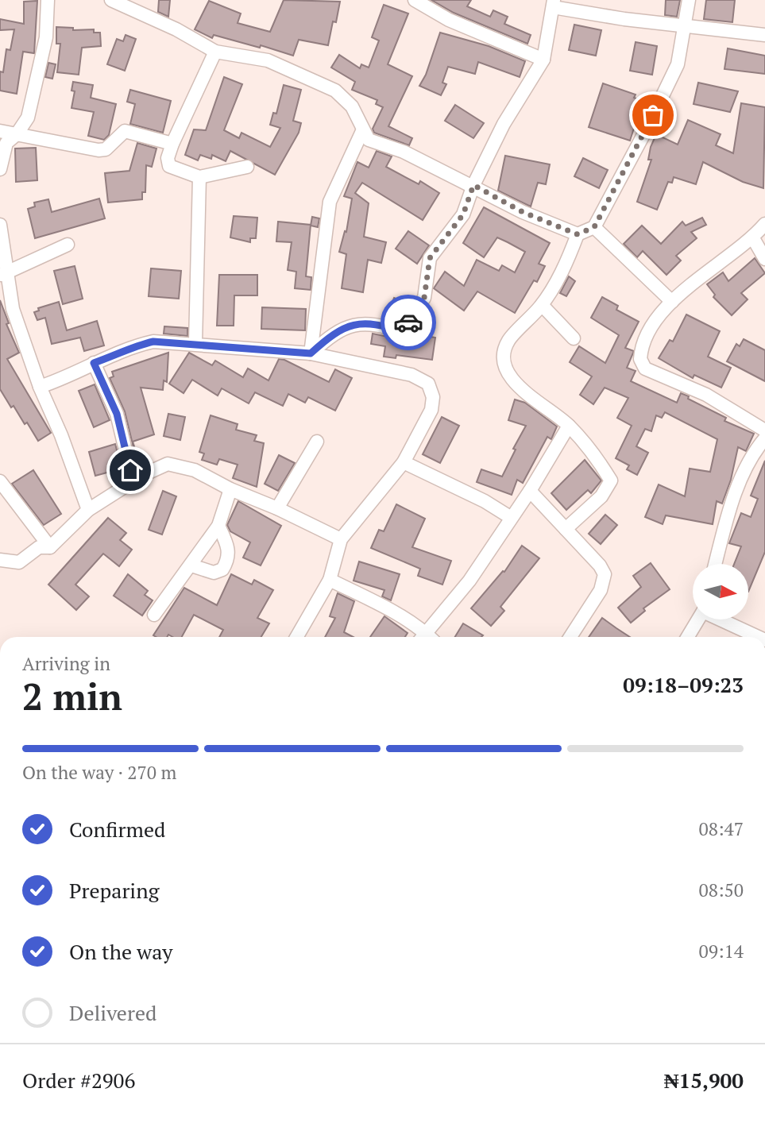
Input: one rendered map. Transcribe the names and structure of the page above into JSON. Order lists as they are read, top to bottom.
{
  "north": "right",
  "page": {
    "heading": ["2 min", "Arriving in", "09:18–09:23"],
    "panel": ["Order #2906", "₦15,900"],
    "bar": "On the way · 270 m",
    "list": [
      ["Confirmed", "08:47"],
      ["Preparing", "08:50"],
      ["On the way", "09:14"],
      "Delivered"
    ]
  }
}
